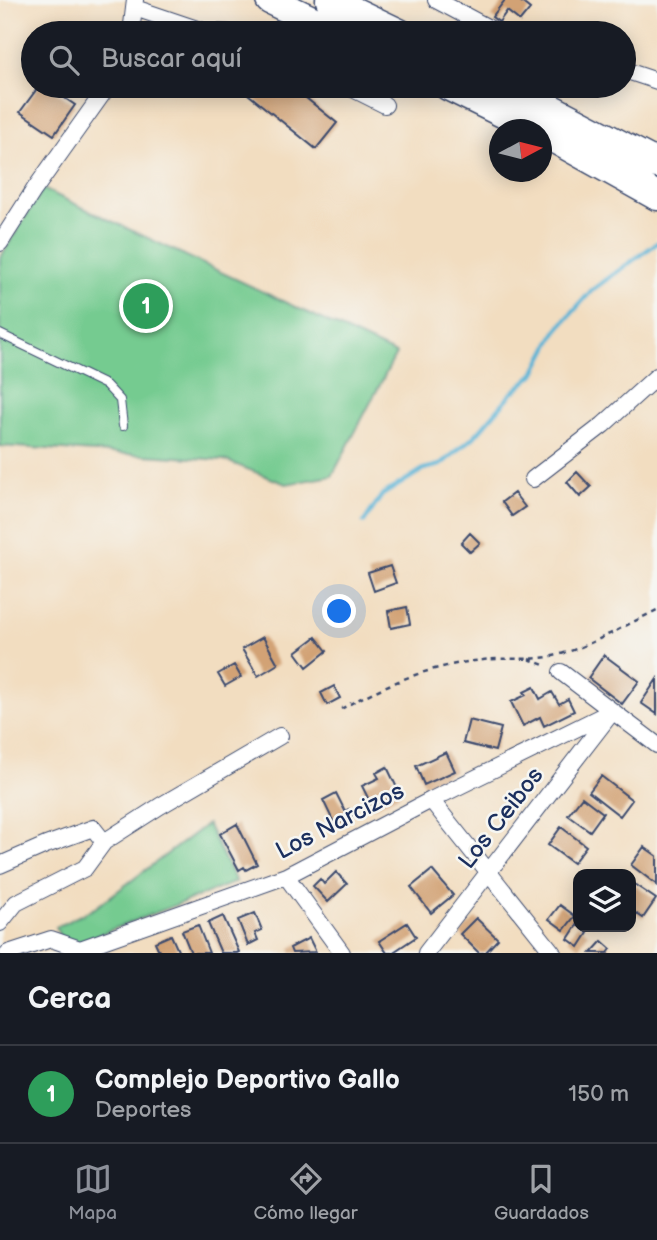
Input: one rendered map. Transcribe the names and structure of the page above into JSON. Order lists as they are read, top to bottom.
{
  "streets": {
    "street": ["Los Ceibos", "Los Narcizos"]
  },
  "crossings": [
    ["Los Ceibos", "Los Narcizos"]
  ],
  "north": "right",
  "page": {
    "search": "Buscar aquí",
    "pins": "1",
    "heading": "Cerca",
    "list": [
      {
        "mark": "1",
        "name": "Complejo Deportivo Gallo",
        "note": "Deportes",
        "value": "150 m"
      }
    ],
    "nav": ["Mapa", "Cómo llegar", "Guardados"]
  }
}
